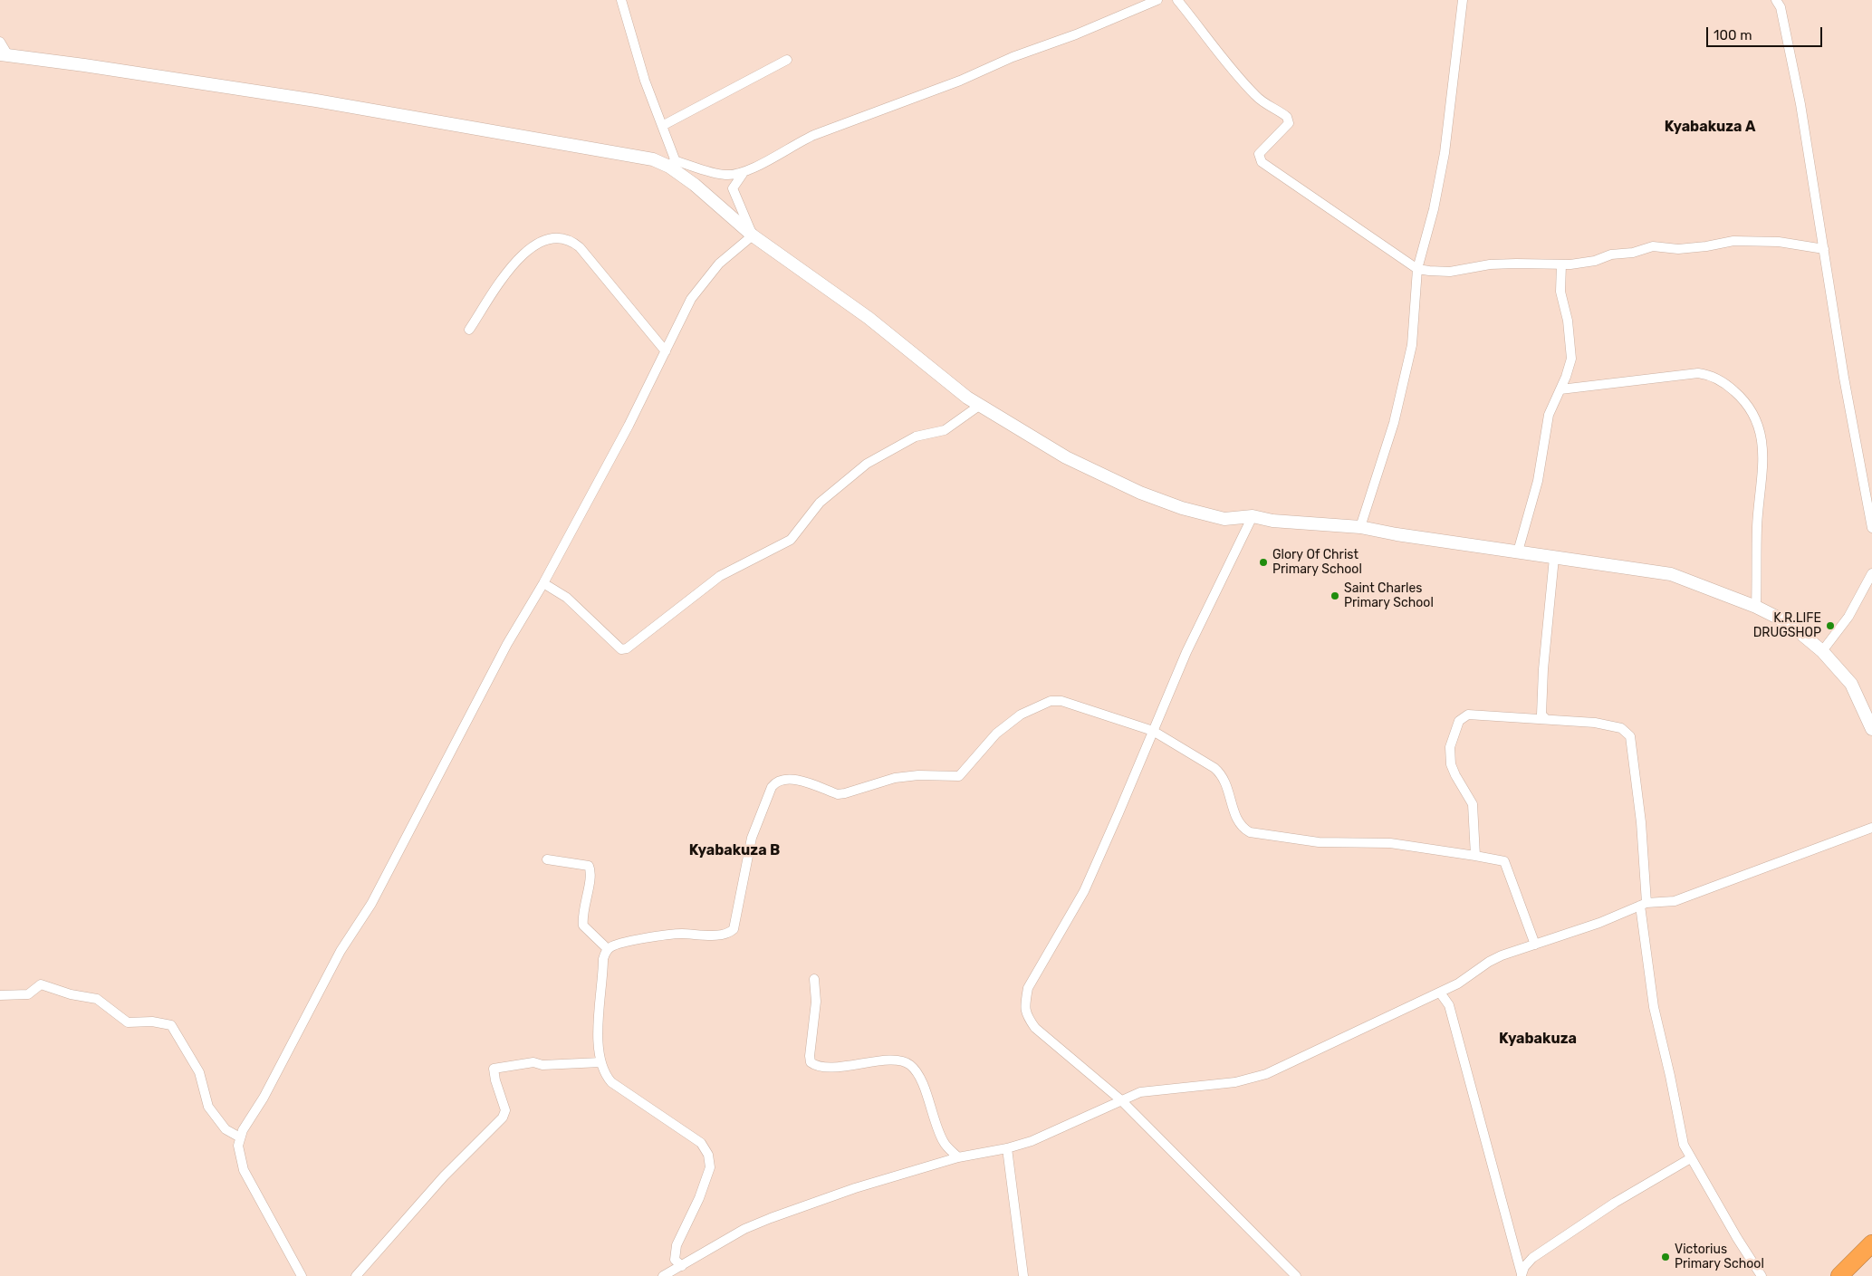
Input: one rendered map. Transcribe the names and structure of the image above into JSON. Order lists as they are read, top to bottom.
{
  "districts": ["Kyabakuza A", "Kyabakuza B", "Kyabakuza"],
  "places": [
    "Glory Of Christ Primary School",
    "Saint Charles Primary School",
    "K.R.LIFE DRUGSHOP",
    "Victorius Primary School"
  ],
  "scale_bar": "100 m"
}
